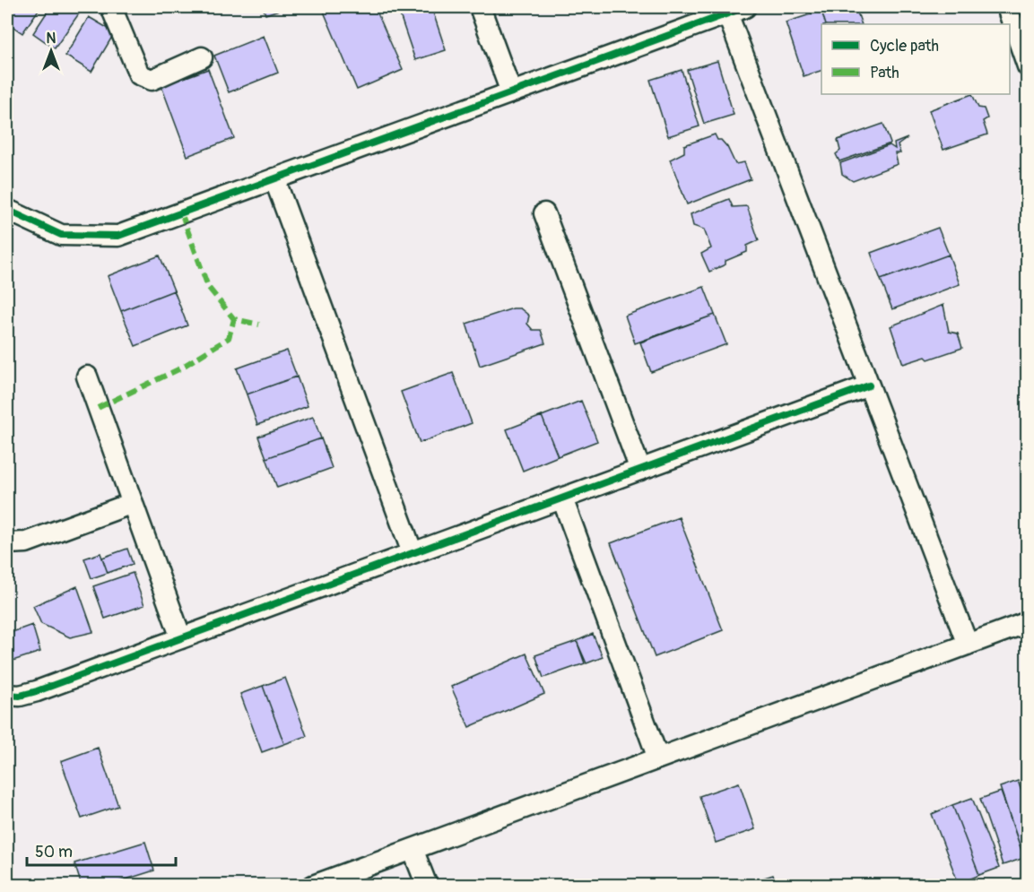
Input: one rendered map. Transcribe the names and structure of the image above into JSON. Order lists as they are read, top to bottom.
{
  "legend": ["Cycle path", "Path"],
  "scale_bar": "50 m",
  "north": "top"
}
